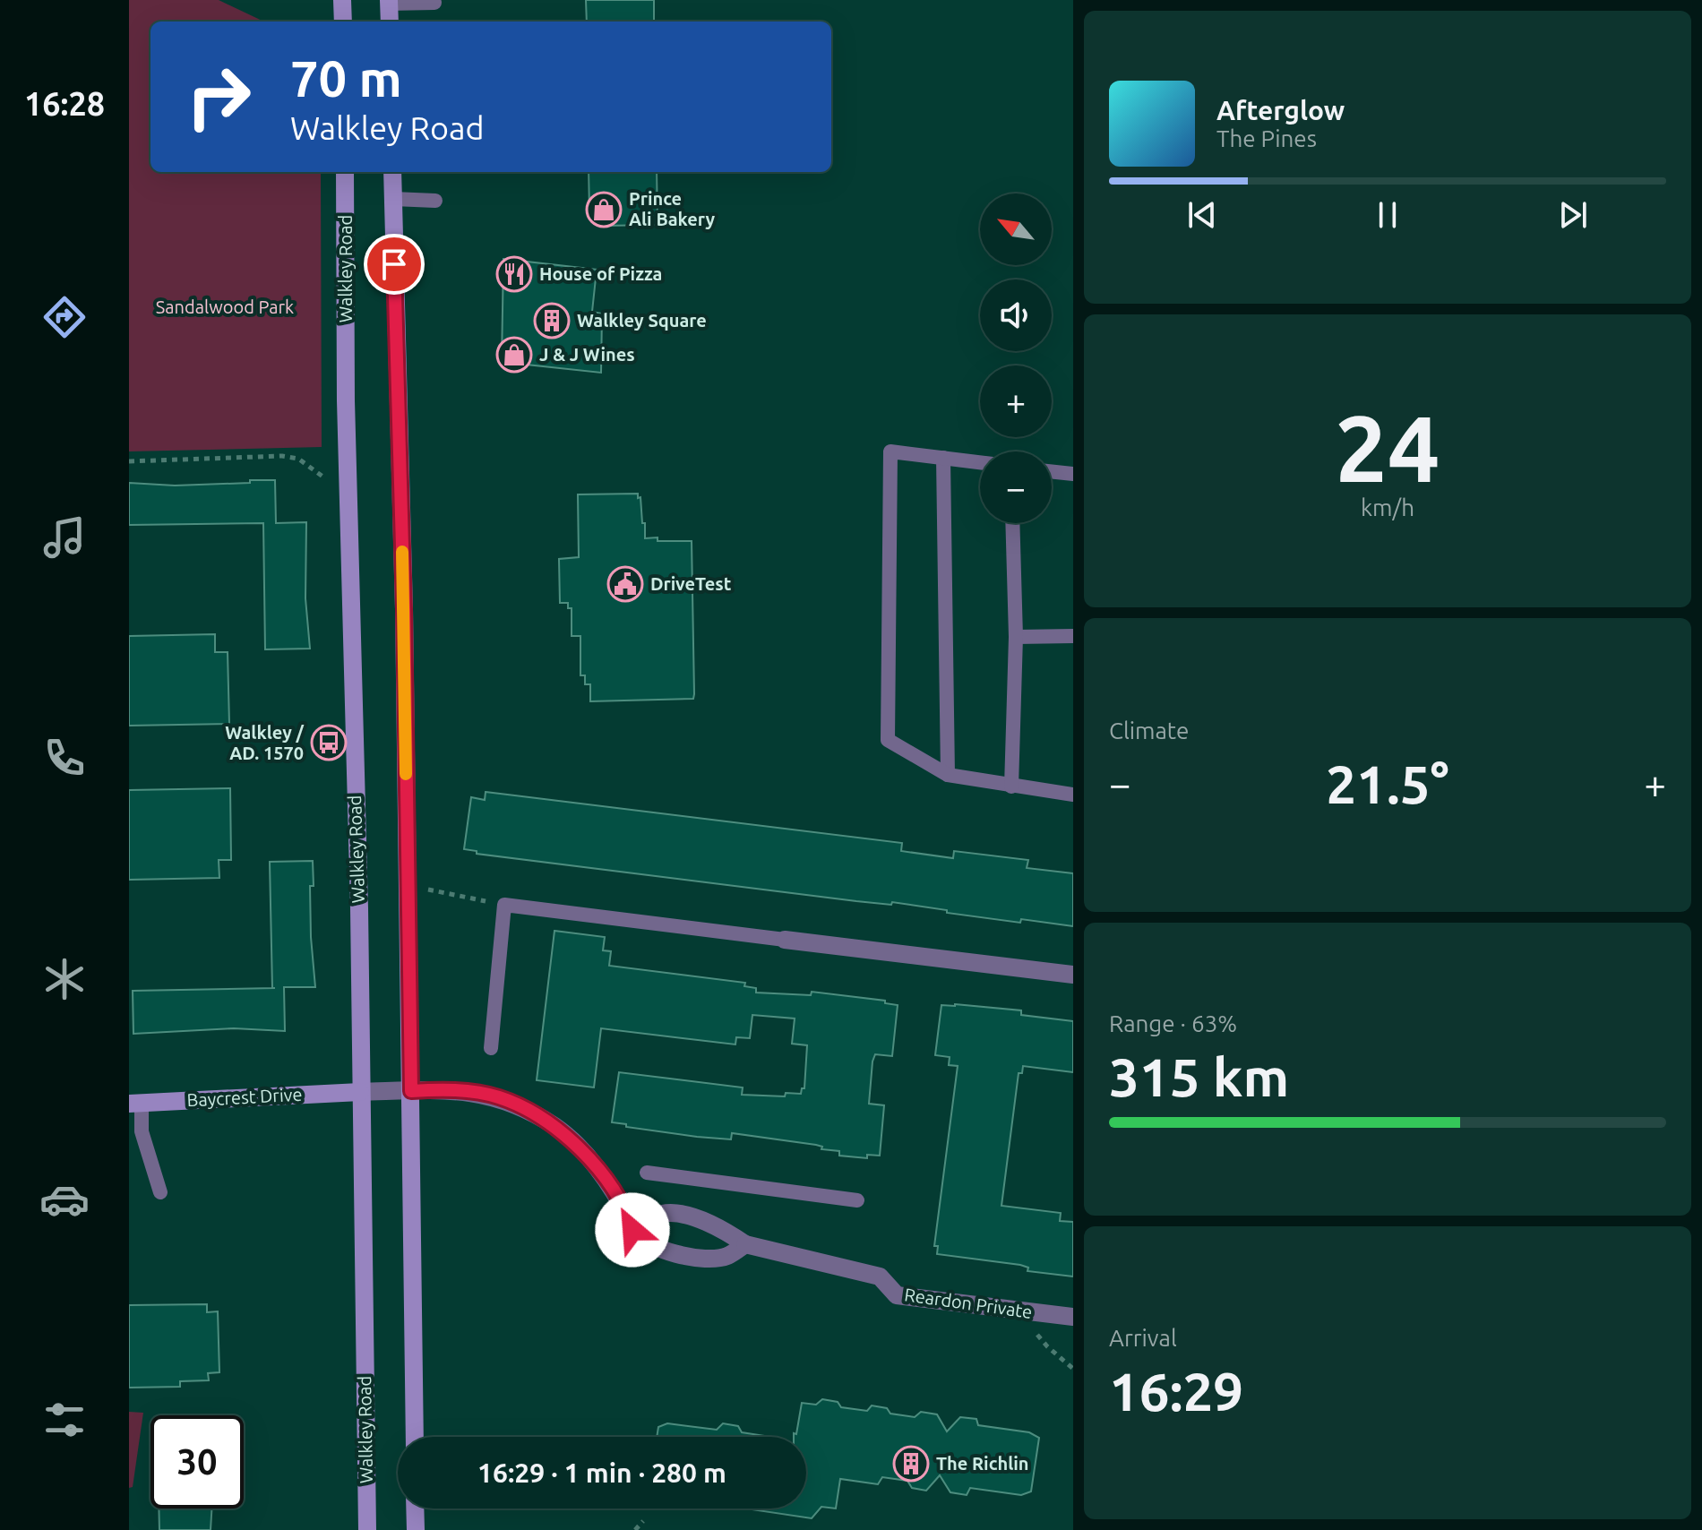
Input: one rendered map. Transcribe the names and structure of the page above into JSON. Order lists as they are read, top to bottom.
{
  "streets": {
    "main road": ["Walkley Road", "Baycrest Drive"],
    "street": ["Reardon Private"]
  },
  "crossings": [
    ["Walkley Road", "Baycrest Drive"]
  ],
  "parks": ["Sandalwood Park"],
  "places": {
    "shop": ["Prince Ali Bakery", "J & J Wines"],
    "restaurant": ["House of Pizza"],
    "building": ["Walkley Square", "The Richlin"],
    "public building": ["DriveTest"],
    "bus stop": ["Walkley / AD. 1570"]
  },
  "north": "top left",
  "page": {
    "tabs": "16:28",
    "turn": ["70 m", "Walkley Road"],
    "song": ["Afterglow", "The Pines"],
    "map_buttons": ["+", "−"],
    "tile": [
      ["24", "km/h"],
      "Climate",
      ["Range · 63%", "315 km"],
      ["Arrival", "16:29"]
    ],
    "heat": ["−", "21.5°", "+"],
    "limit": "30",
    "trip": "16:29 · 1 min · 280 m"
  }
}
